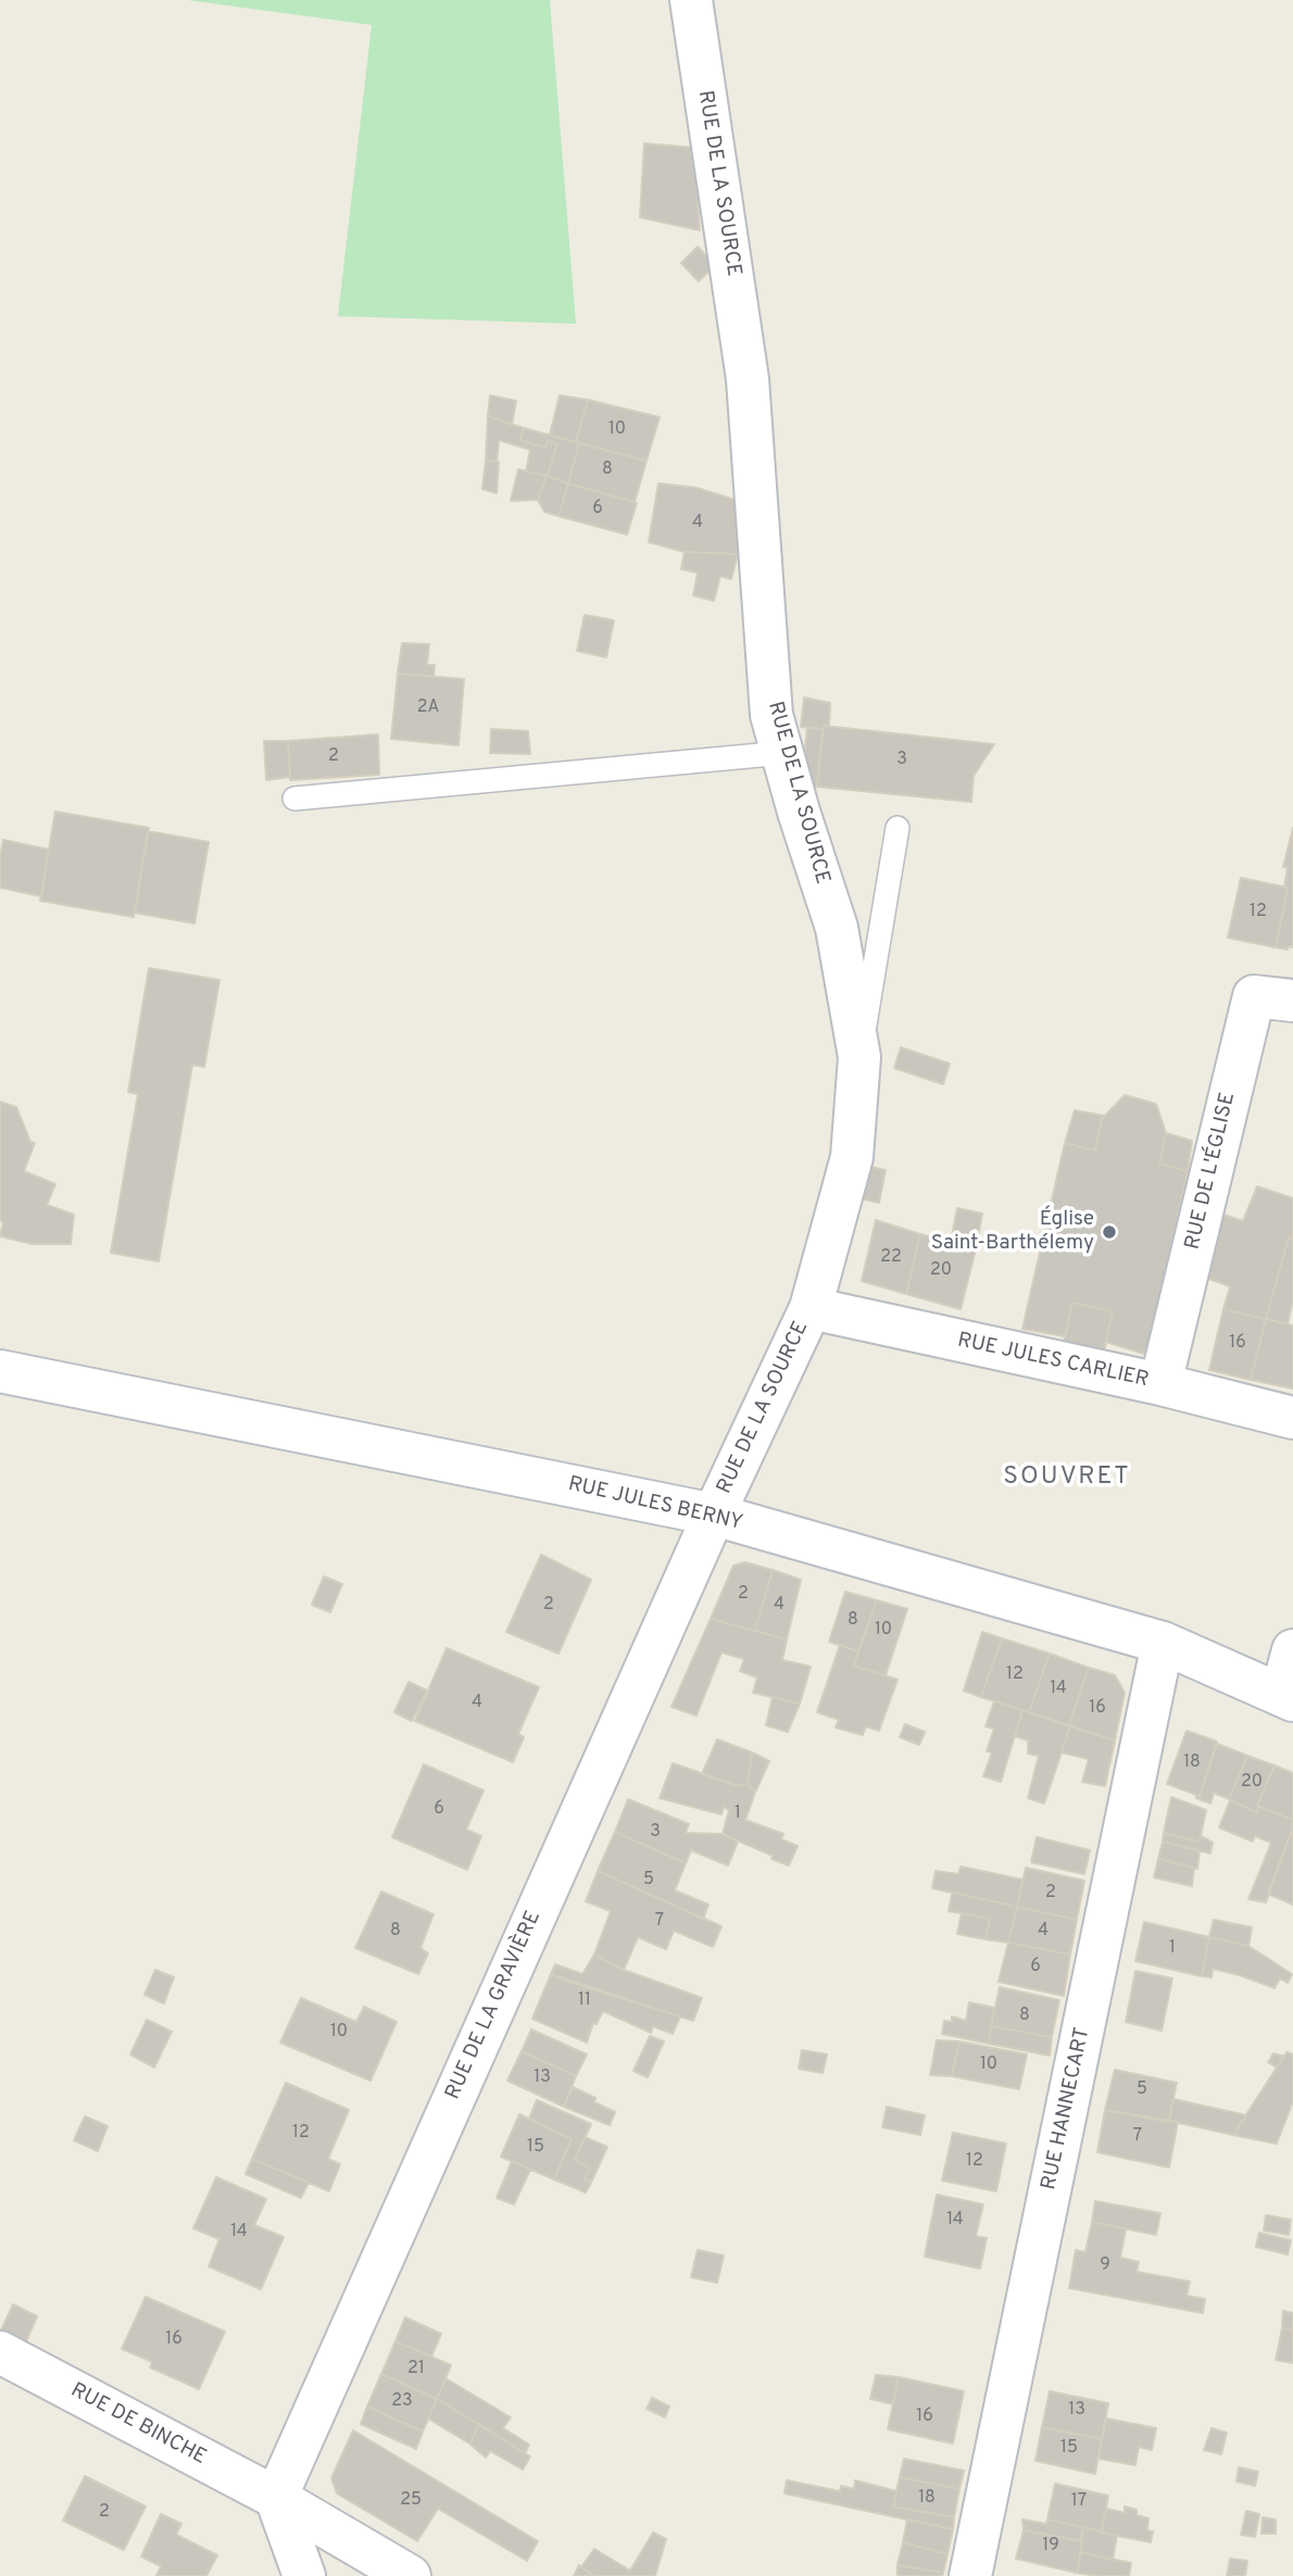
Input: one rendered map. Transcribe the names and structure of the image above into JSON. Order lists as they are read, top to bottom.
{
  "streets": {
    "street": [
      "RUE DE LA SOURCE",
      "RUE DE L'ÉGLISE",
      "RUE JULES CARLIER",
      "RUE JULES BERNY",
      "RUE DE LA GRAVIÈRE",
      "RUE HANNECART",
      "RUE DE BINCHE"
    ]
  },
  "crossings": [
    ["RUE DE LA SOURCE", "RUE JULES CARLIER"],
    ["RUE DE LA SOURCE", "RUE JULES BERNY"],
    ["RUE DE LA SOURCE", "RUE DE LA GRAVIÈRE"],
    ["RUE DE L'ÉGLISE", "RUE JULES CARLIER"],
    ["RUE JULES BERNY", "RUE DE LA GRAVIÈRE"],
    ["RUE JULES BERNY", "RUE HANNECART"],
    ["RUE DE LA GRAVIÈRE", "RUE DE BINCHE"]
  ],
  "districts": ["SOUVRET"],
  "places": ["Église Saint-Barthélemy"],
  "house_numbers": [
    "10",
    "8",
    "6",
    "4",
    "2A",
    "2",
    "3",
    "12",
    "22",
    "20",
    "16",
    "2",
    "2",
    "4",
    "8",
    "10",
    "12",
    "14",
    "4",
    "16",
    "18",
    "20",
    "6",
    "1",
    "3",
    "5",
    "2",
    "7",
    "8",
    "4",
    "1",
    "6",
    "11",
    "8",
    "10",
    "10",
    "13",
    "5",
    "12",
    "7",
    "15",
    "12",
    "14",
    "14",
    "9",
    "16",
    "21",
    "23",
    "13",
    "16",
    "15",
    "18",
    "25",
    "17",
    "2",
    "19"
  ]
}
